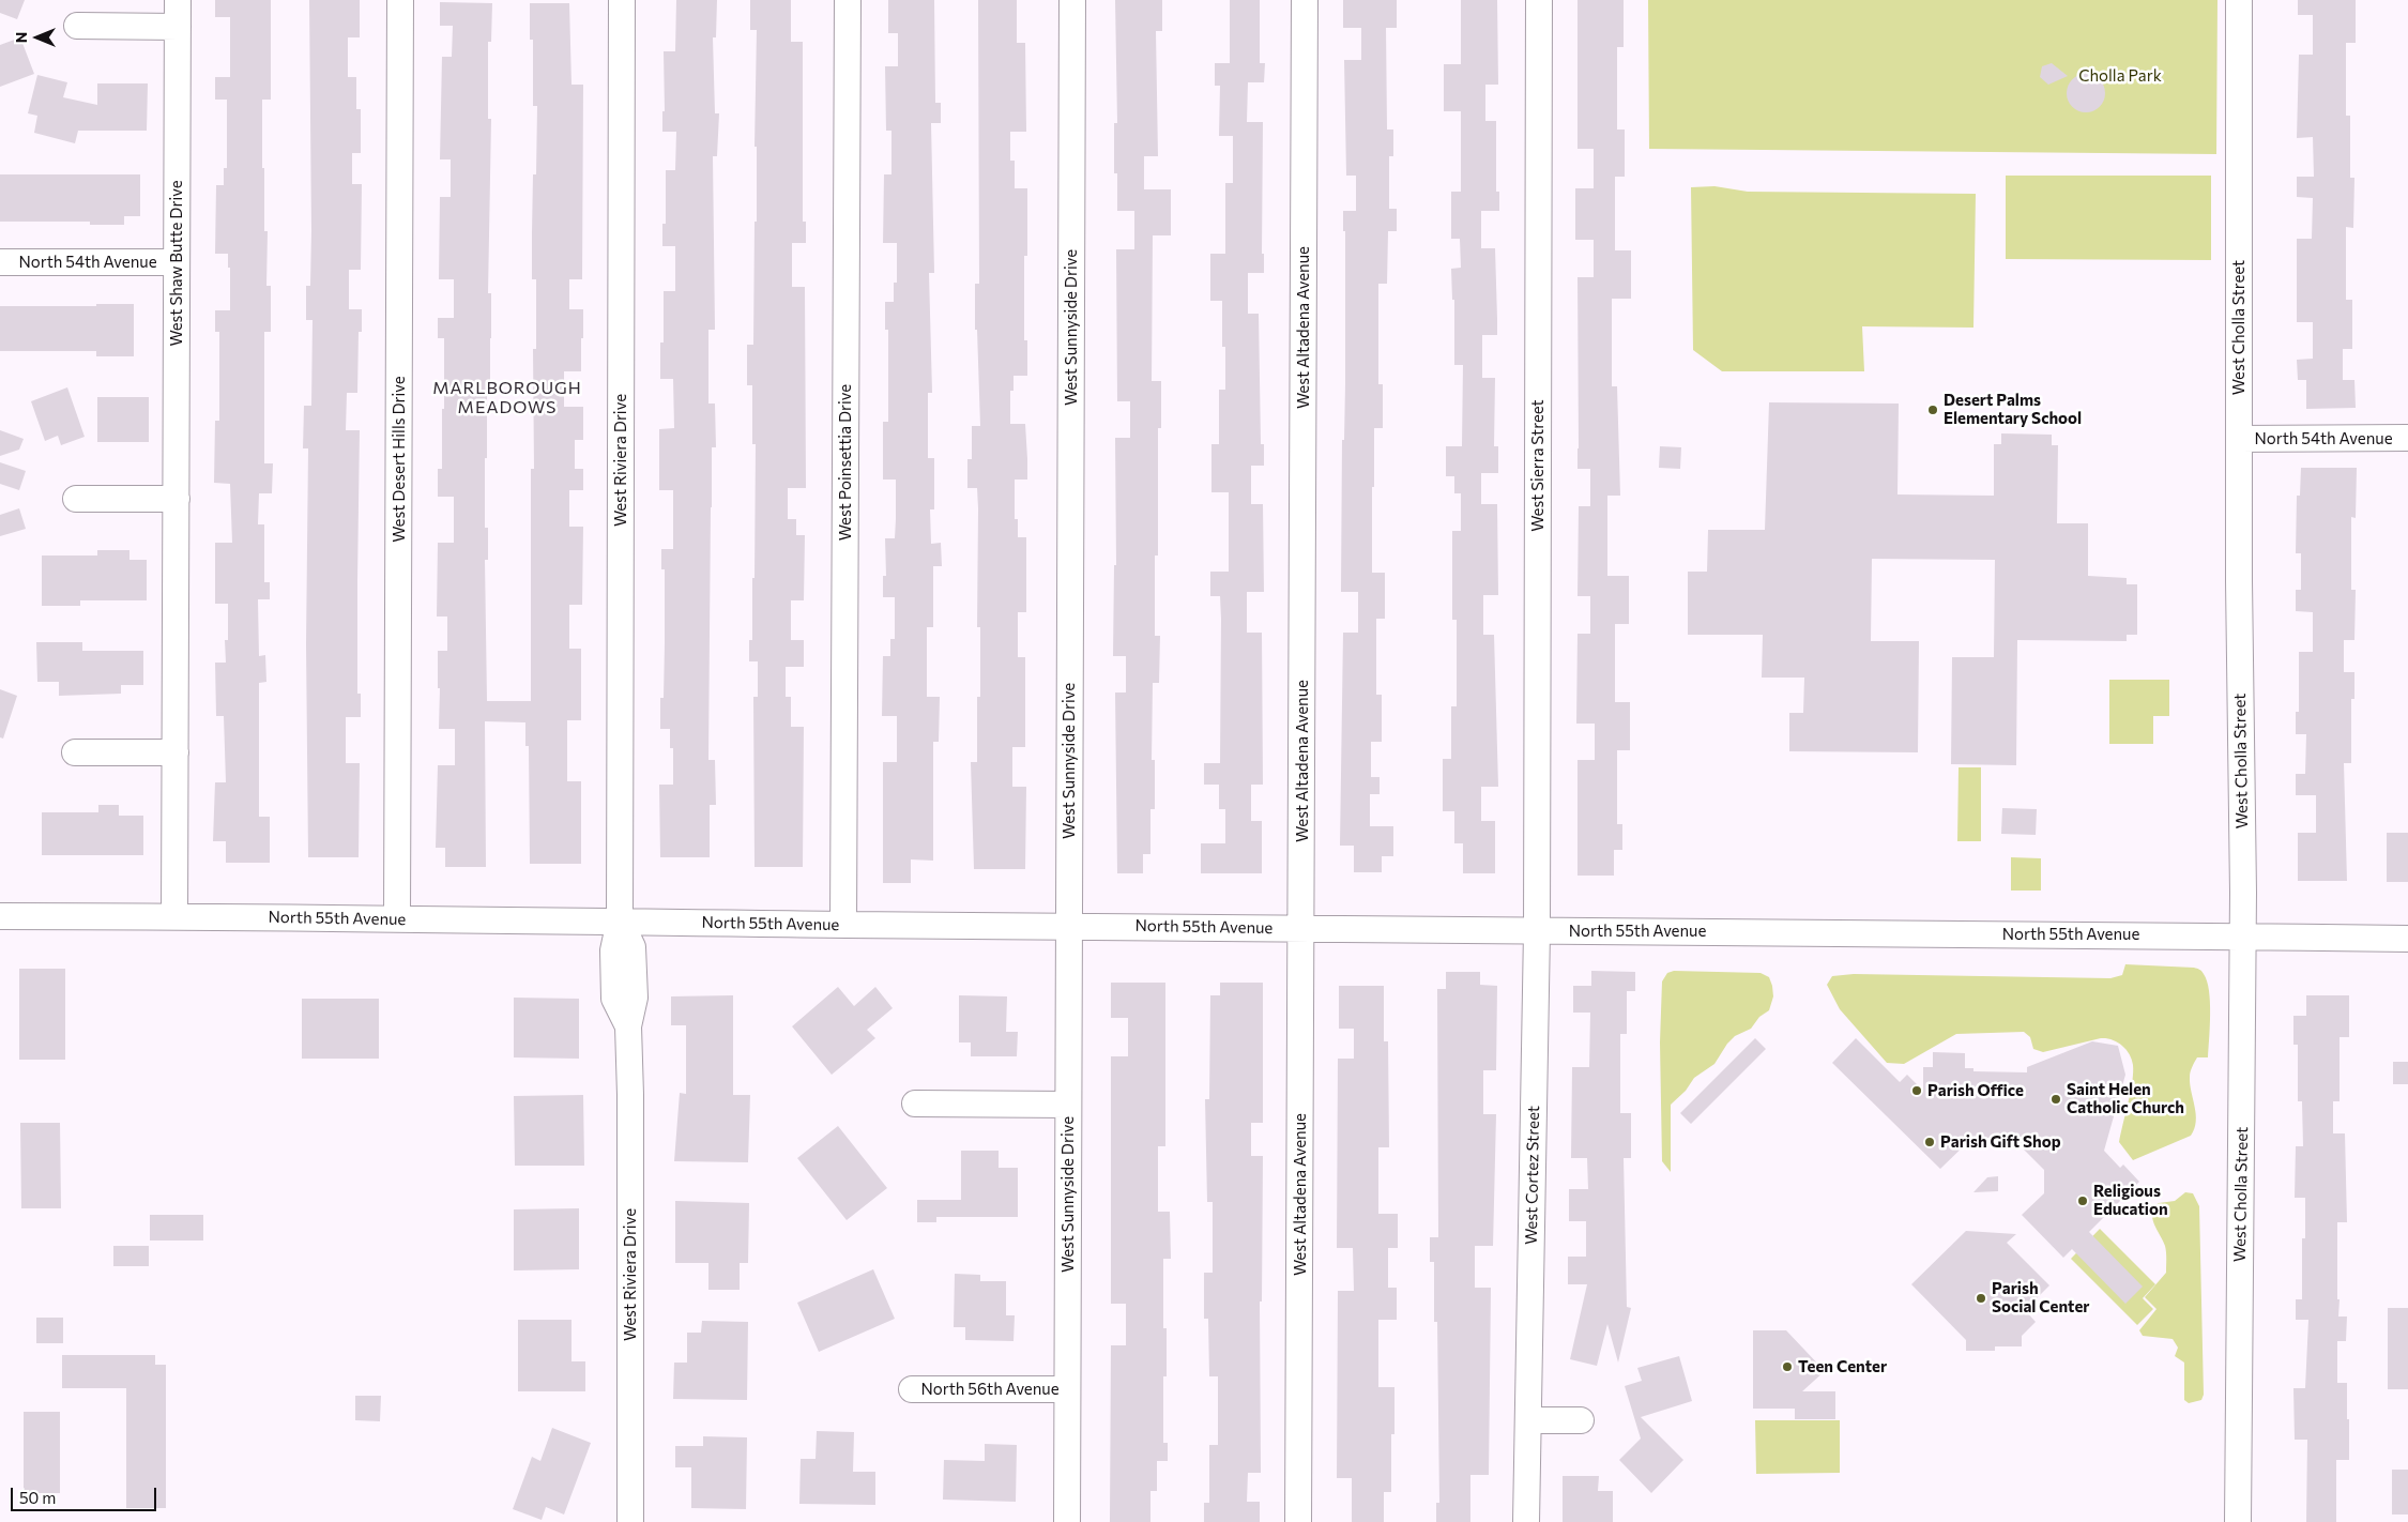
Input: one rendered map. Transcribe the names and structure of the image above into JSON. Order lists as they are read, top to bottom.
{
  "streets": {
    "street": [
      "North 54th Avenue",
      "West Shaw Butte Drive",
      "West Sunnyside Drive",
      "West Altadena Avenue",
      "West Cholla Street",
      "West Desert Hills Drive",
      "West Riviera Drive",
      "West Poinsettia Drive",
      "West Sierra Street",
      "North 55th Avenue",
      "West Cortez Street",
      "North 56th Avenue"
    ]
  },
  "crossings": [
    ["North 54th Avenue", "West Shaw Butte Drive"],
    ["North 54th Avenue", "West Cholla Street"],
    ["West Shaw Butte Drive", "North 55th Avenue"],
    ["West Sunnyside Drive", "North 55th Avenue"],
    ["West Sunnyside Drive", "North 56th Avenue"],
    ["West Altadena Avenue", "North 55th Avenue"],
    ["West Cholla Street", "North 55th Avenue"],
    ["West Desert Hills Drive", "North 55th Avenue"],
    ["West Riviera Drive", "North 55th Avenue"],
    ["West Poinsettia Drive", "North 55th Avenue"],
    ["West Sierra Street", "North 55th Avenue"],
    ["West Sierra Street", "West Cortez Street"],
    ["North 55th Avenue", "West Cortez Street"]
  ],
  "districts": ["MARLBOROUGH MEADOWS"],
  "parks": ["Cholla Park"],
  "places": [
    "Desert Palms Elementary School",
    "Parish Office",
    "Saint Helen Catholic Church",
    "Parish Gift Shop",
    "Religious Education",
    "Parish Social Center",
    "Teen Center"
  ],
  "scale_bar": "50 m",
  "north": "left"
}
